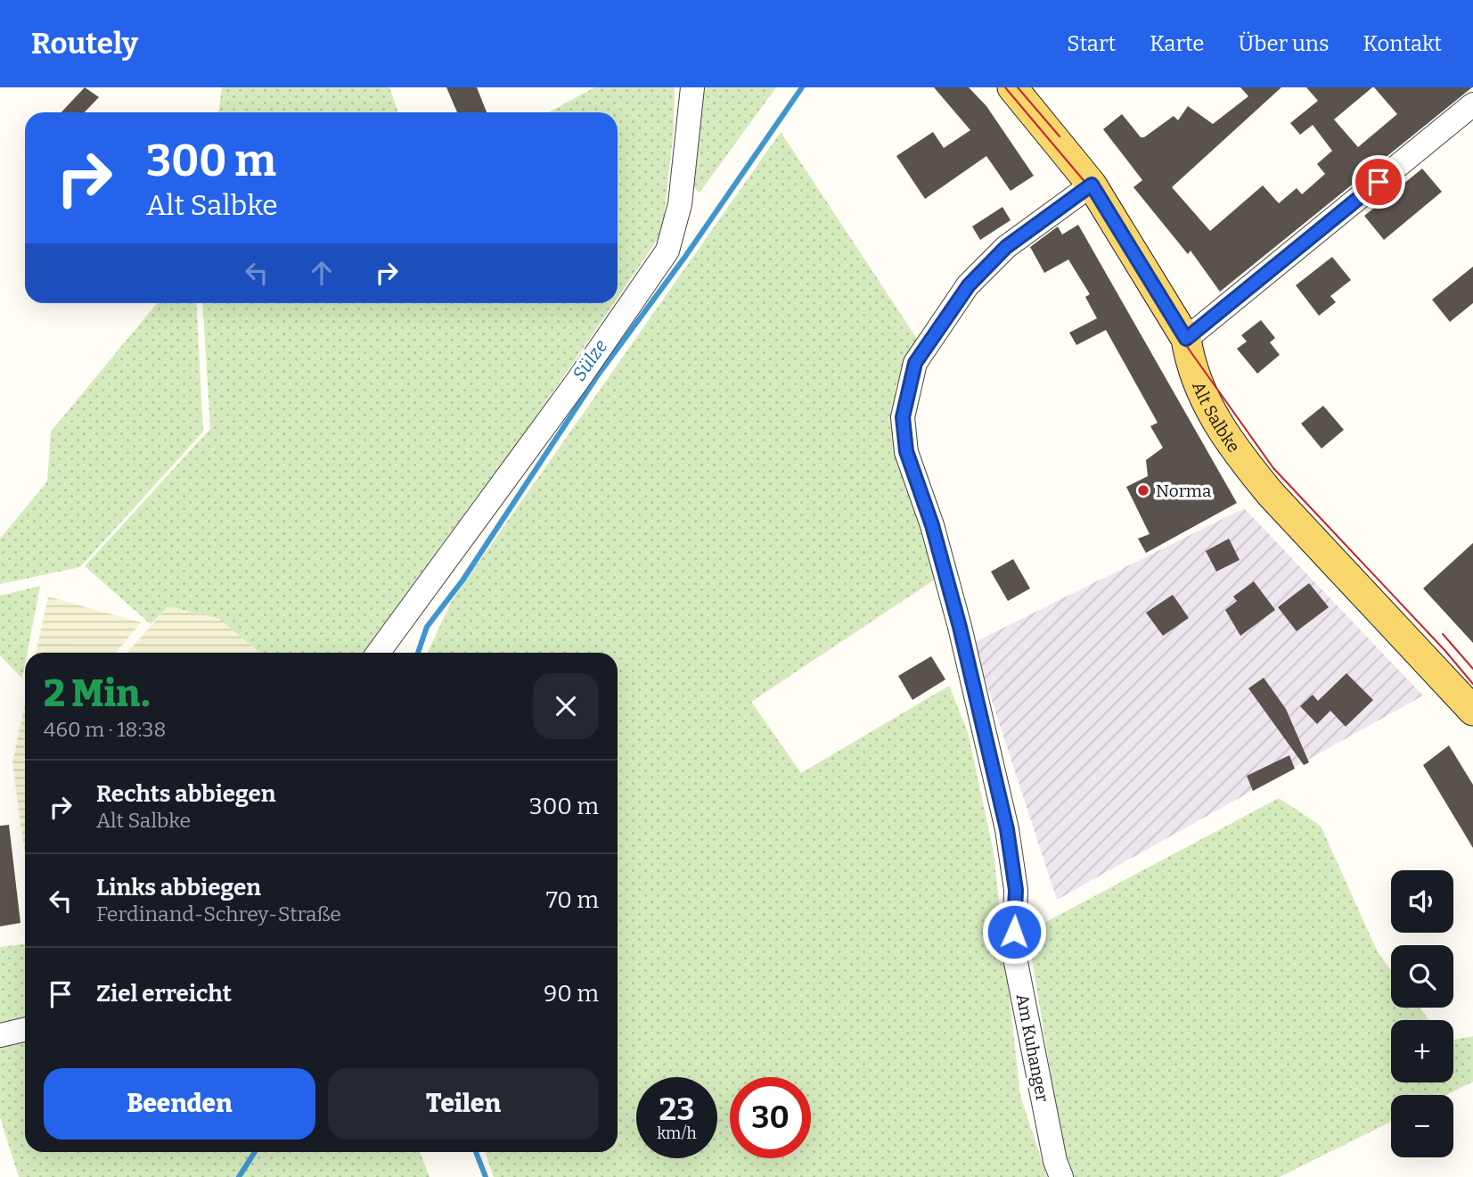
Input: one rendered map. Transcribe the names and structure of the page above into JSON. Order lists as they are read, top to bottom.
{
  "streets": {
    "main road": ["Alt Salbke"],
    "street": ["Am Kuhanger"]
  },
  "crossings": [
    ["Alt Salbke", "Am Kuhanger"]
  ],
  "water": ["Sülze"],
  "places": ["Norma"],
  "page": {
    "header": "Routely",
    "nav": [
      "Start",
      "Karte",
      "Über uns",
      "Kontakt"
    ],
    "turn": ["300 m", "Alt Salbke"],
    "heading": ["2 Min.", "460 m · 18:38"],
    "list": [
      {
        "name": "Rechts abbiegen",
        "note": "Alt Salbke",
        "value": "300 m"
      },
      {
        "name": "Links abbiegen",
        "note": "Ferdinand-Schrey-Straße",
        "value": "70 m"
      },
      {
        "name": "Ziel erreicht",
        "value": "90 m"
      }
    ],
    "map_buttons": ["+", "−"],
    "buttons": ["Beenden", "Teilen"],
    "speed": "23 km/h",
    "limit": "30"
  }
}
